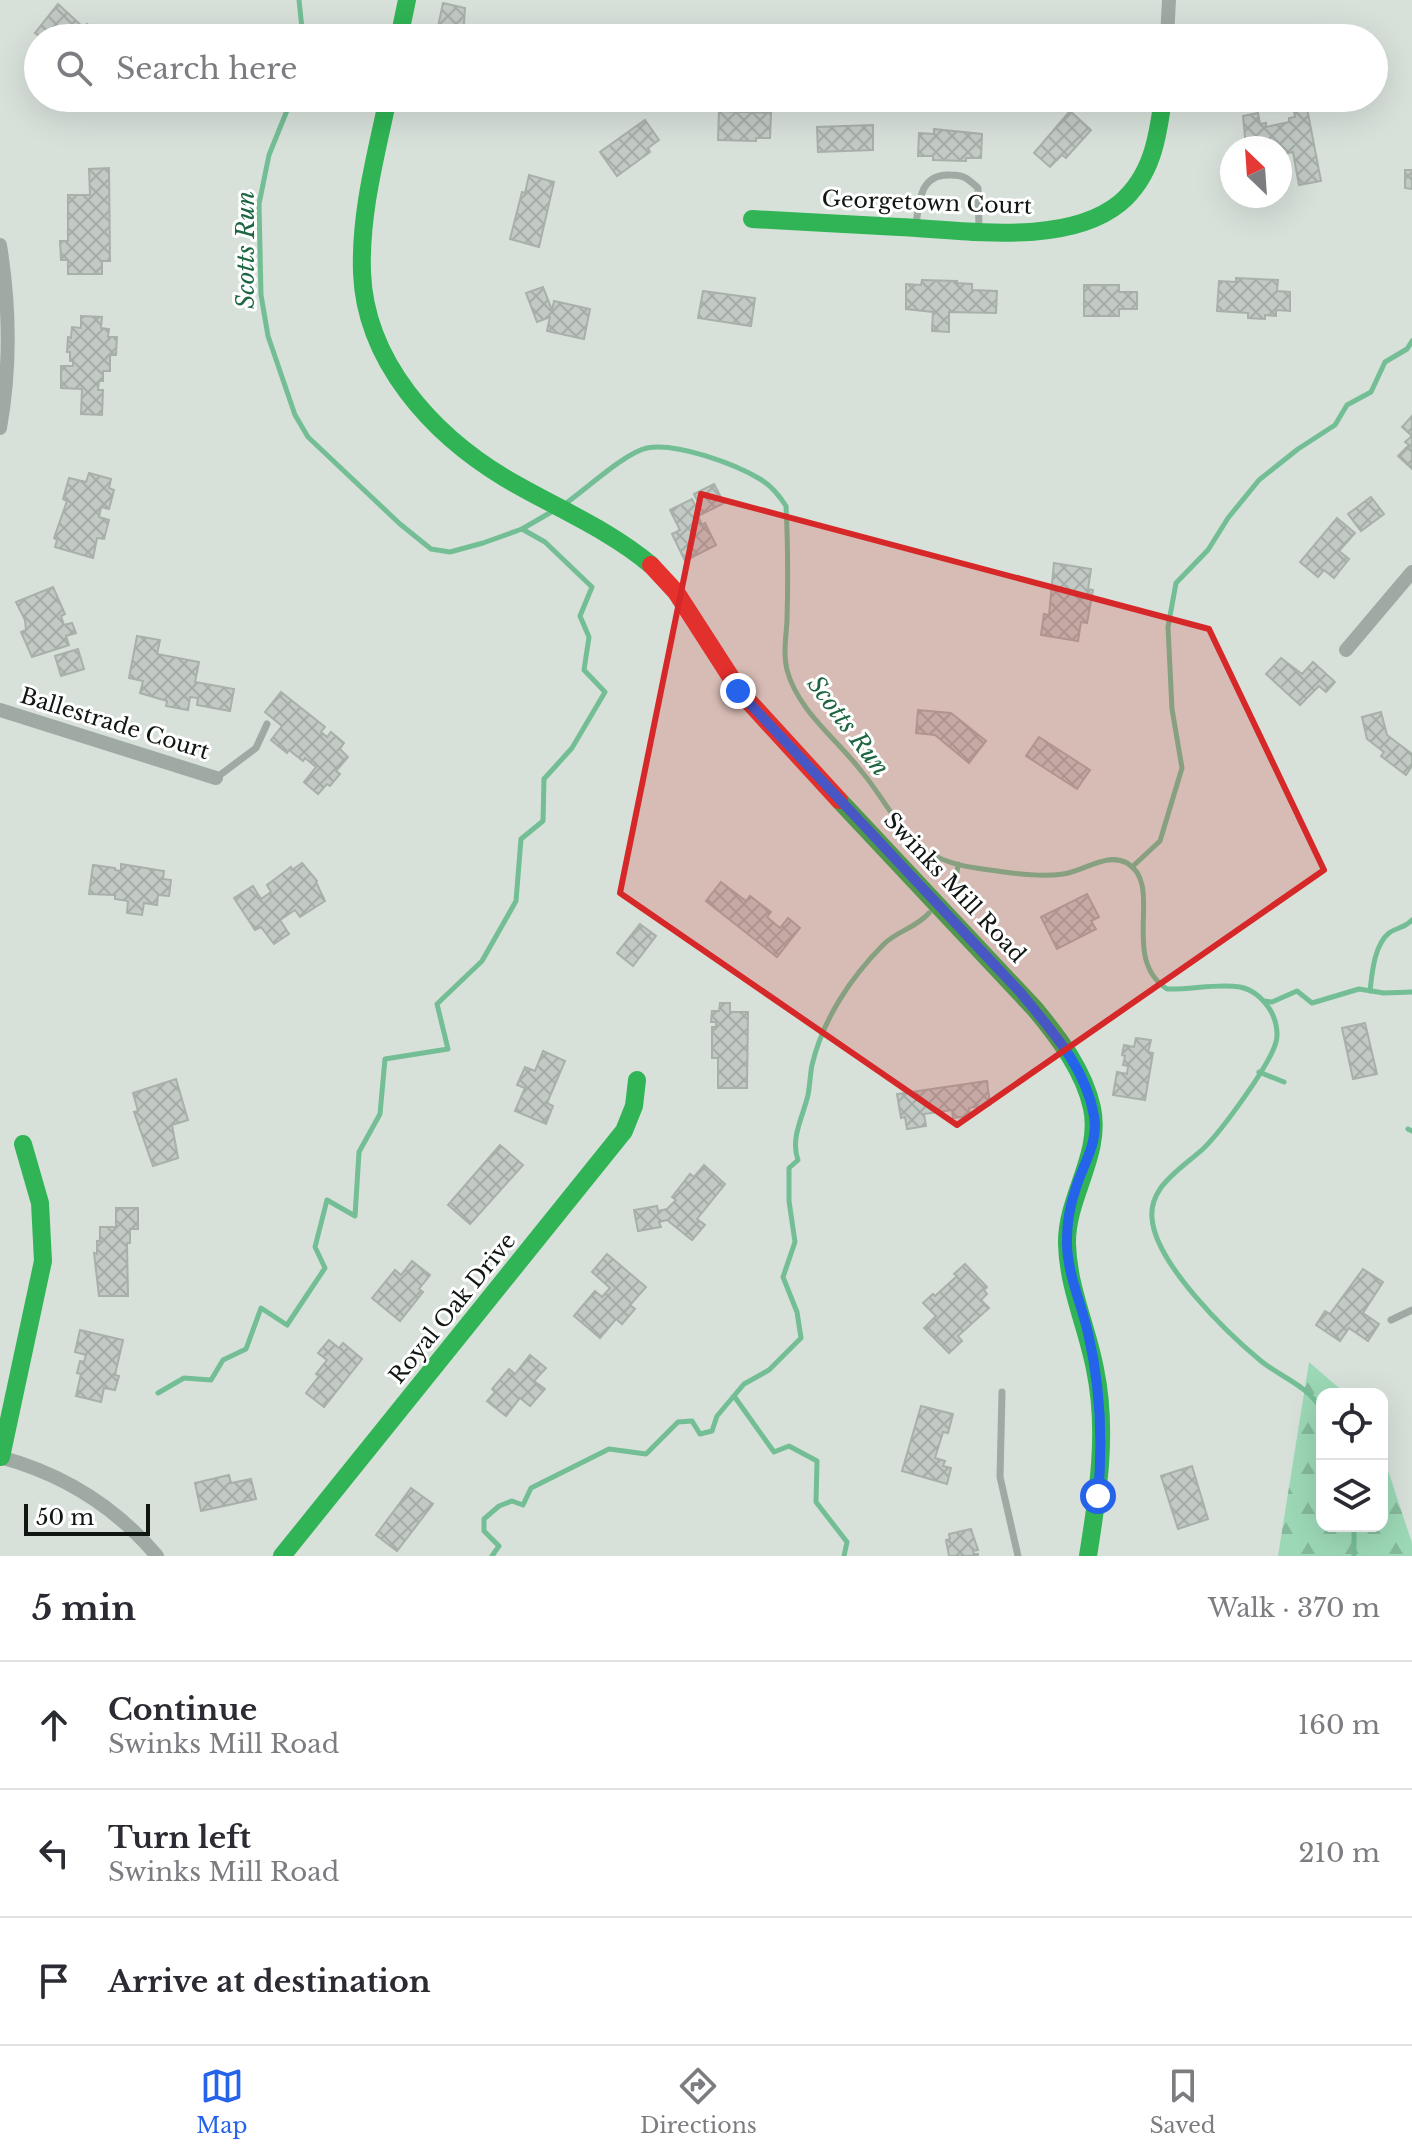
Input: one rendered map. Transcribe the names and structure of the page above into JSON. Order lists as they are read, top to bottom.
{
  "streets": {
    "street": [
      "Georgetown Court",
      "Ballestrade Court",
      "Swinks Mill Road",
      "Royal Oak Drive"
    ]
  },
  "water": ["Scotts Run"],
  "scale_bar": "50 m",
  "north": "top left",
  "page": {
    "search": "Search here",
    "scale": "50 m",
    "heading": ["5 min", "Walk · 370 m"],
    "list": [
      ["Continue", "Swinks Mill Road", "160 m"],
      ["Turn left", "Swinks Mill Road", "210 m"],
      "Arrive at destination"
    ],
    "nav": ["Map", "Directions", "Saved"]
  }
}
